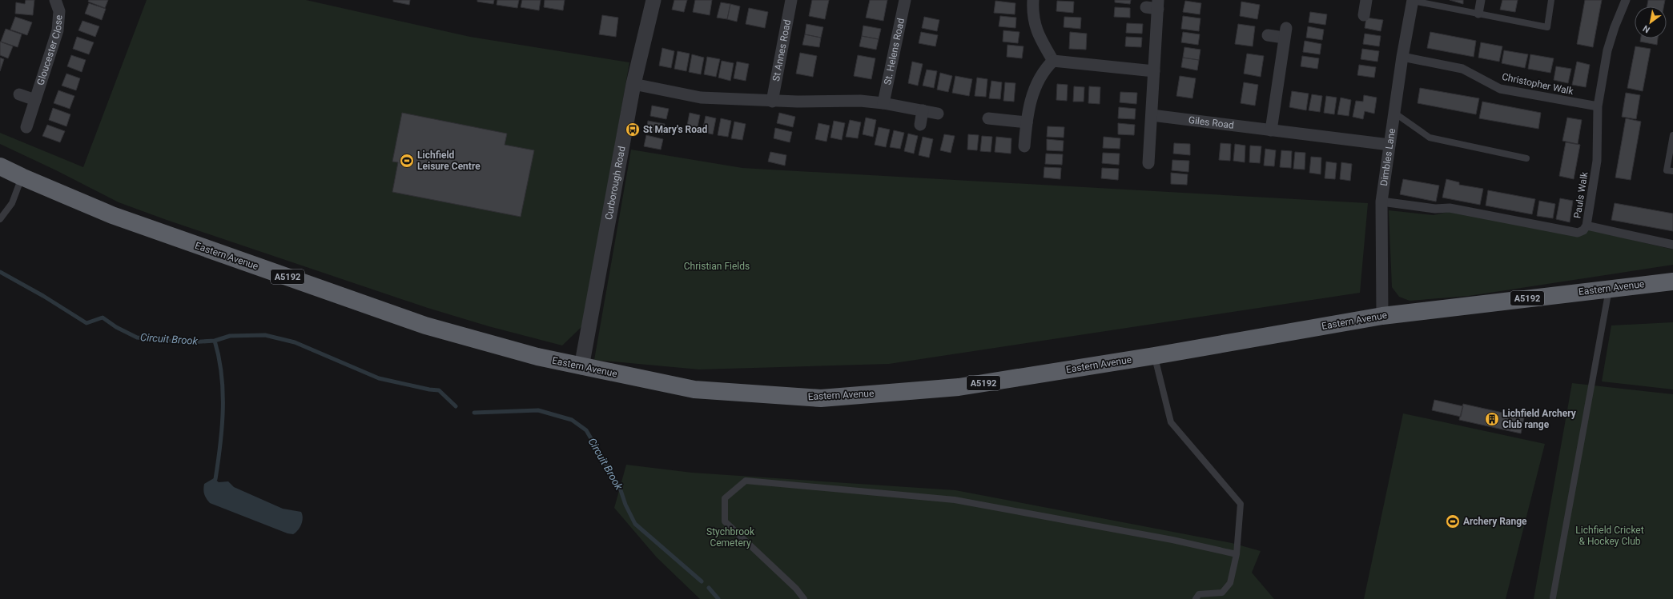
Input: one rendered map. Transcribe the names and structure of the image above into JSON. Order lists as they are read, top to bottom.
{
  "streets": {
    "highway": ["Eastern Avenue", "A5192"],
    "street": [
      "Gloucester Close",
      "St Annes Road",
      "St. Helens Road",
      "Christopher Walk",
      "Giles Road",
      "Dimbles Lane",
      "Curborough Road",
      "Pauls Walk"
    ]
  },
  "crossings": [
    ["Christopher Walk", "Dimbles Lane"],
    ["Christopher Walk", "Pauls Walk"],
    ["Giles Road", "Dimbles Lane"],
    ["Dimbles Lane", "Pauls Walk"],
    ["Dimbles Lane", "Eastern Avenue"],
    ["Curborough Road", "Eastern Avenue"]
  ],
  "water": ["Circuit Brook"],
  "parks": ["Christian Fields", "Lichfield Cricket & Hockey Club", "Stychbrook Cemetery"],
  "places": {
    "bus stop": ["St Mary's Road"],
    "sports": ["Lichfield Leisure Centre", "Archery Range"],
    "building": ["Lichfield Archery Club range"]
  },
  "north": "bottom left"
}
